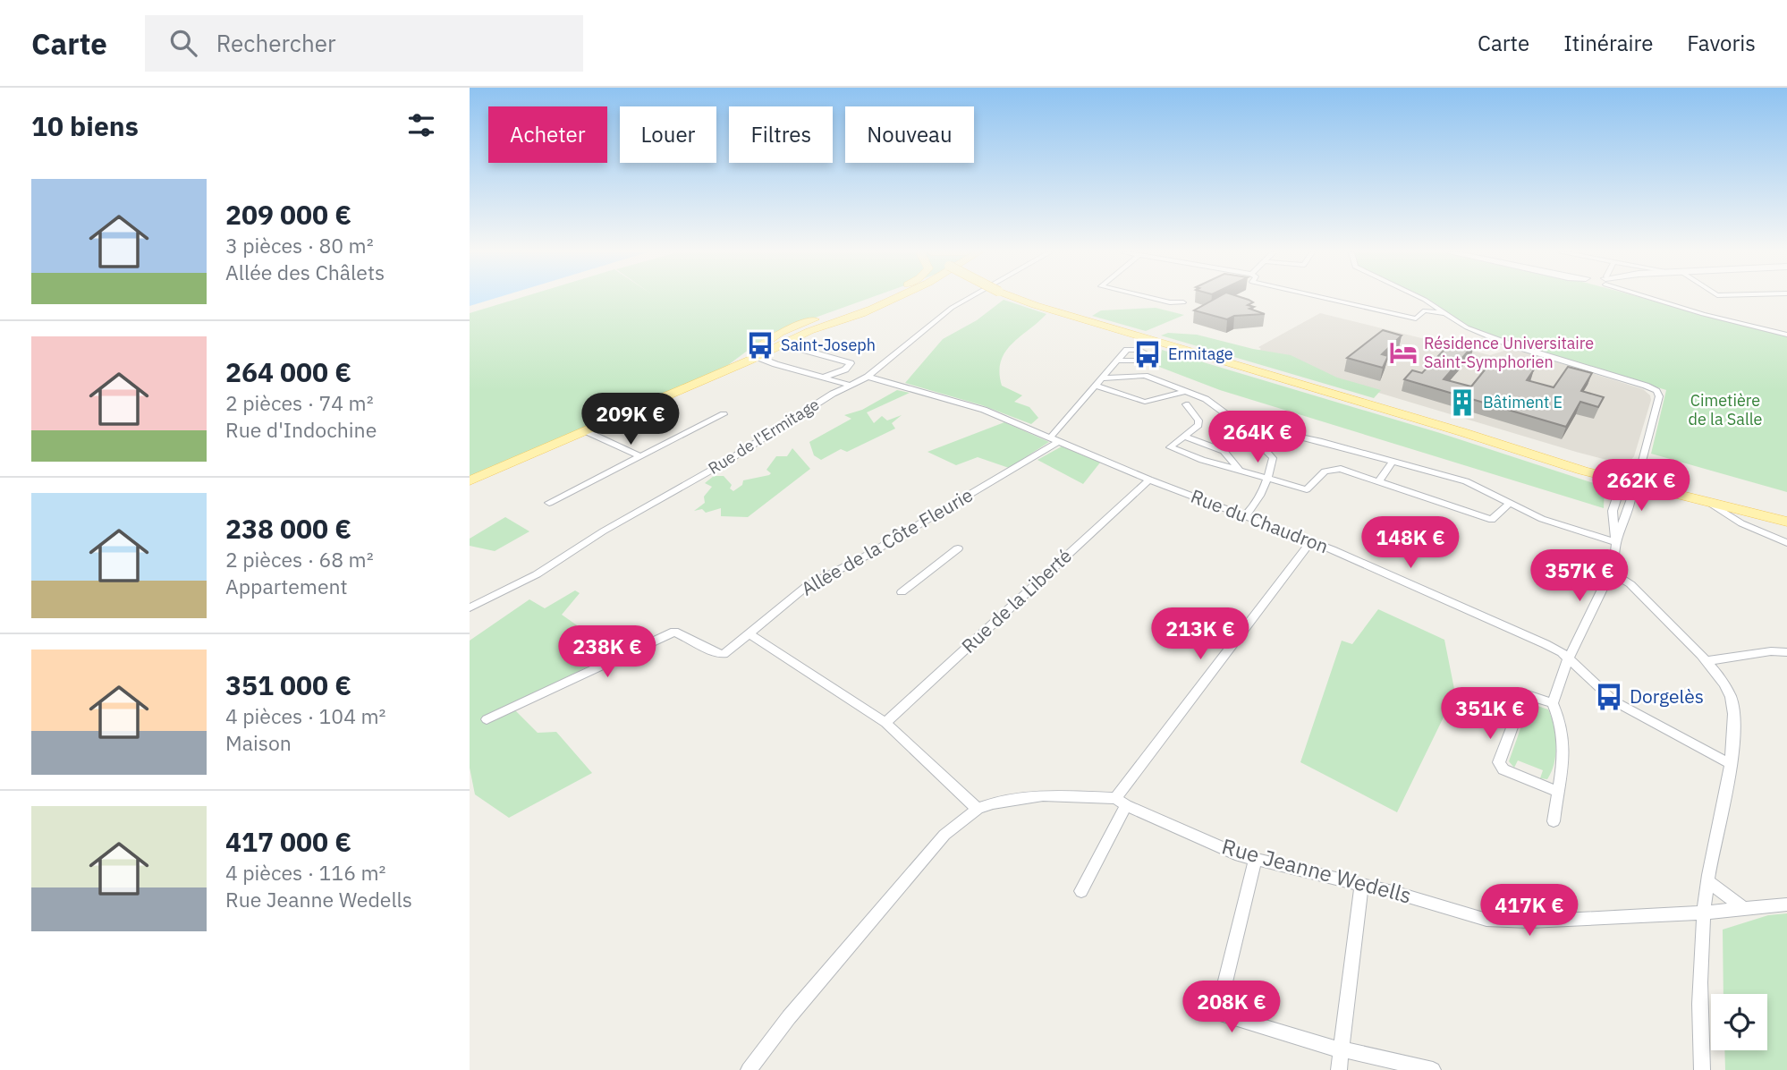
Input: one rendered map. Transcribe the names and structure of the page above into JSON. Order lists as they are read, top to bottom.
{
  "streets": {
    "street": [
      "Rue de l'Ermitage",
      "Rue du Chaudron",
      "Allée de la Côte Fleurie",
      "Rue de la Liberté",
      "Rue Jeanne Wedells"
    ]
  },
  "crossings": [
    ["Rue de l'Ermitage", "Rue du Chaudron"],
    ["Rue du Chaudron", "Allée de la Côte Fleurie"],
    ["Rue du Chaudron", "Rue de la Liberté"]
  ],
  "parks": ["Cimetière de la Salle"],
  "places": {
    "bus stop": ["Saint-Joseph", "Ermitage", "Dorgelès"],
    "hotel": ["Résidence Universitaire Saint-Symphorien"],
    "building": ["Bâtiment E"]
  },
  "page": {
    "header": "Carte",
    "search": "Rechercher",
    "nav": ["Carte", "Itinéraire", "Favoris"],
    "heading": "10 biens",
    "chip": [
      "Acheter",
      "Louer",
      "Filtres",
      "Nouveau"
    ],
    "list": [
      {
        "name": "209 000 €",
        "note": "3 pièces · 80 m² · Allée des Châlets"
      },
      {
        "name": "264 000 €",
        "note": "2 pièces · 74 m² · Rue d'Indochine"
      },
      {
        "name": "238 000 €",
        "note": "2 pièces · 68 m² · Appartement"
      },
      {
        "name": "351 000 €",
        "note": "4 pièces · 104 m² · Maison"
      },
      {
        "name": "417 000 €",
        "note": "4 pièces · 116 m² · Rue Jeanne Wedells"
      }
    ],
    "price": [
      "209K €",
      "264K €",
      "262K €",
      "148K €",
      "357K €",
      "213K €",
      "238K €",
      "351K €",
      "417K €",
      "208K €"
    ]
  }
}
